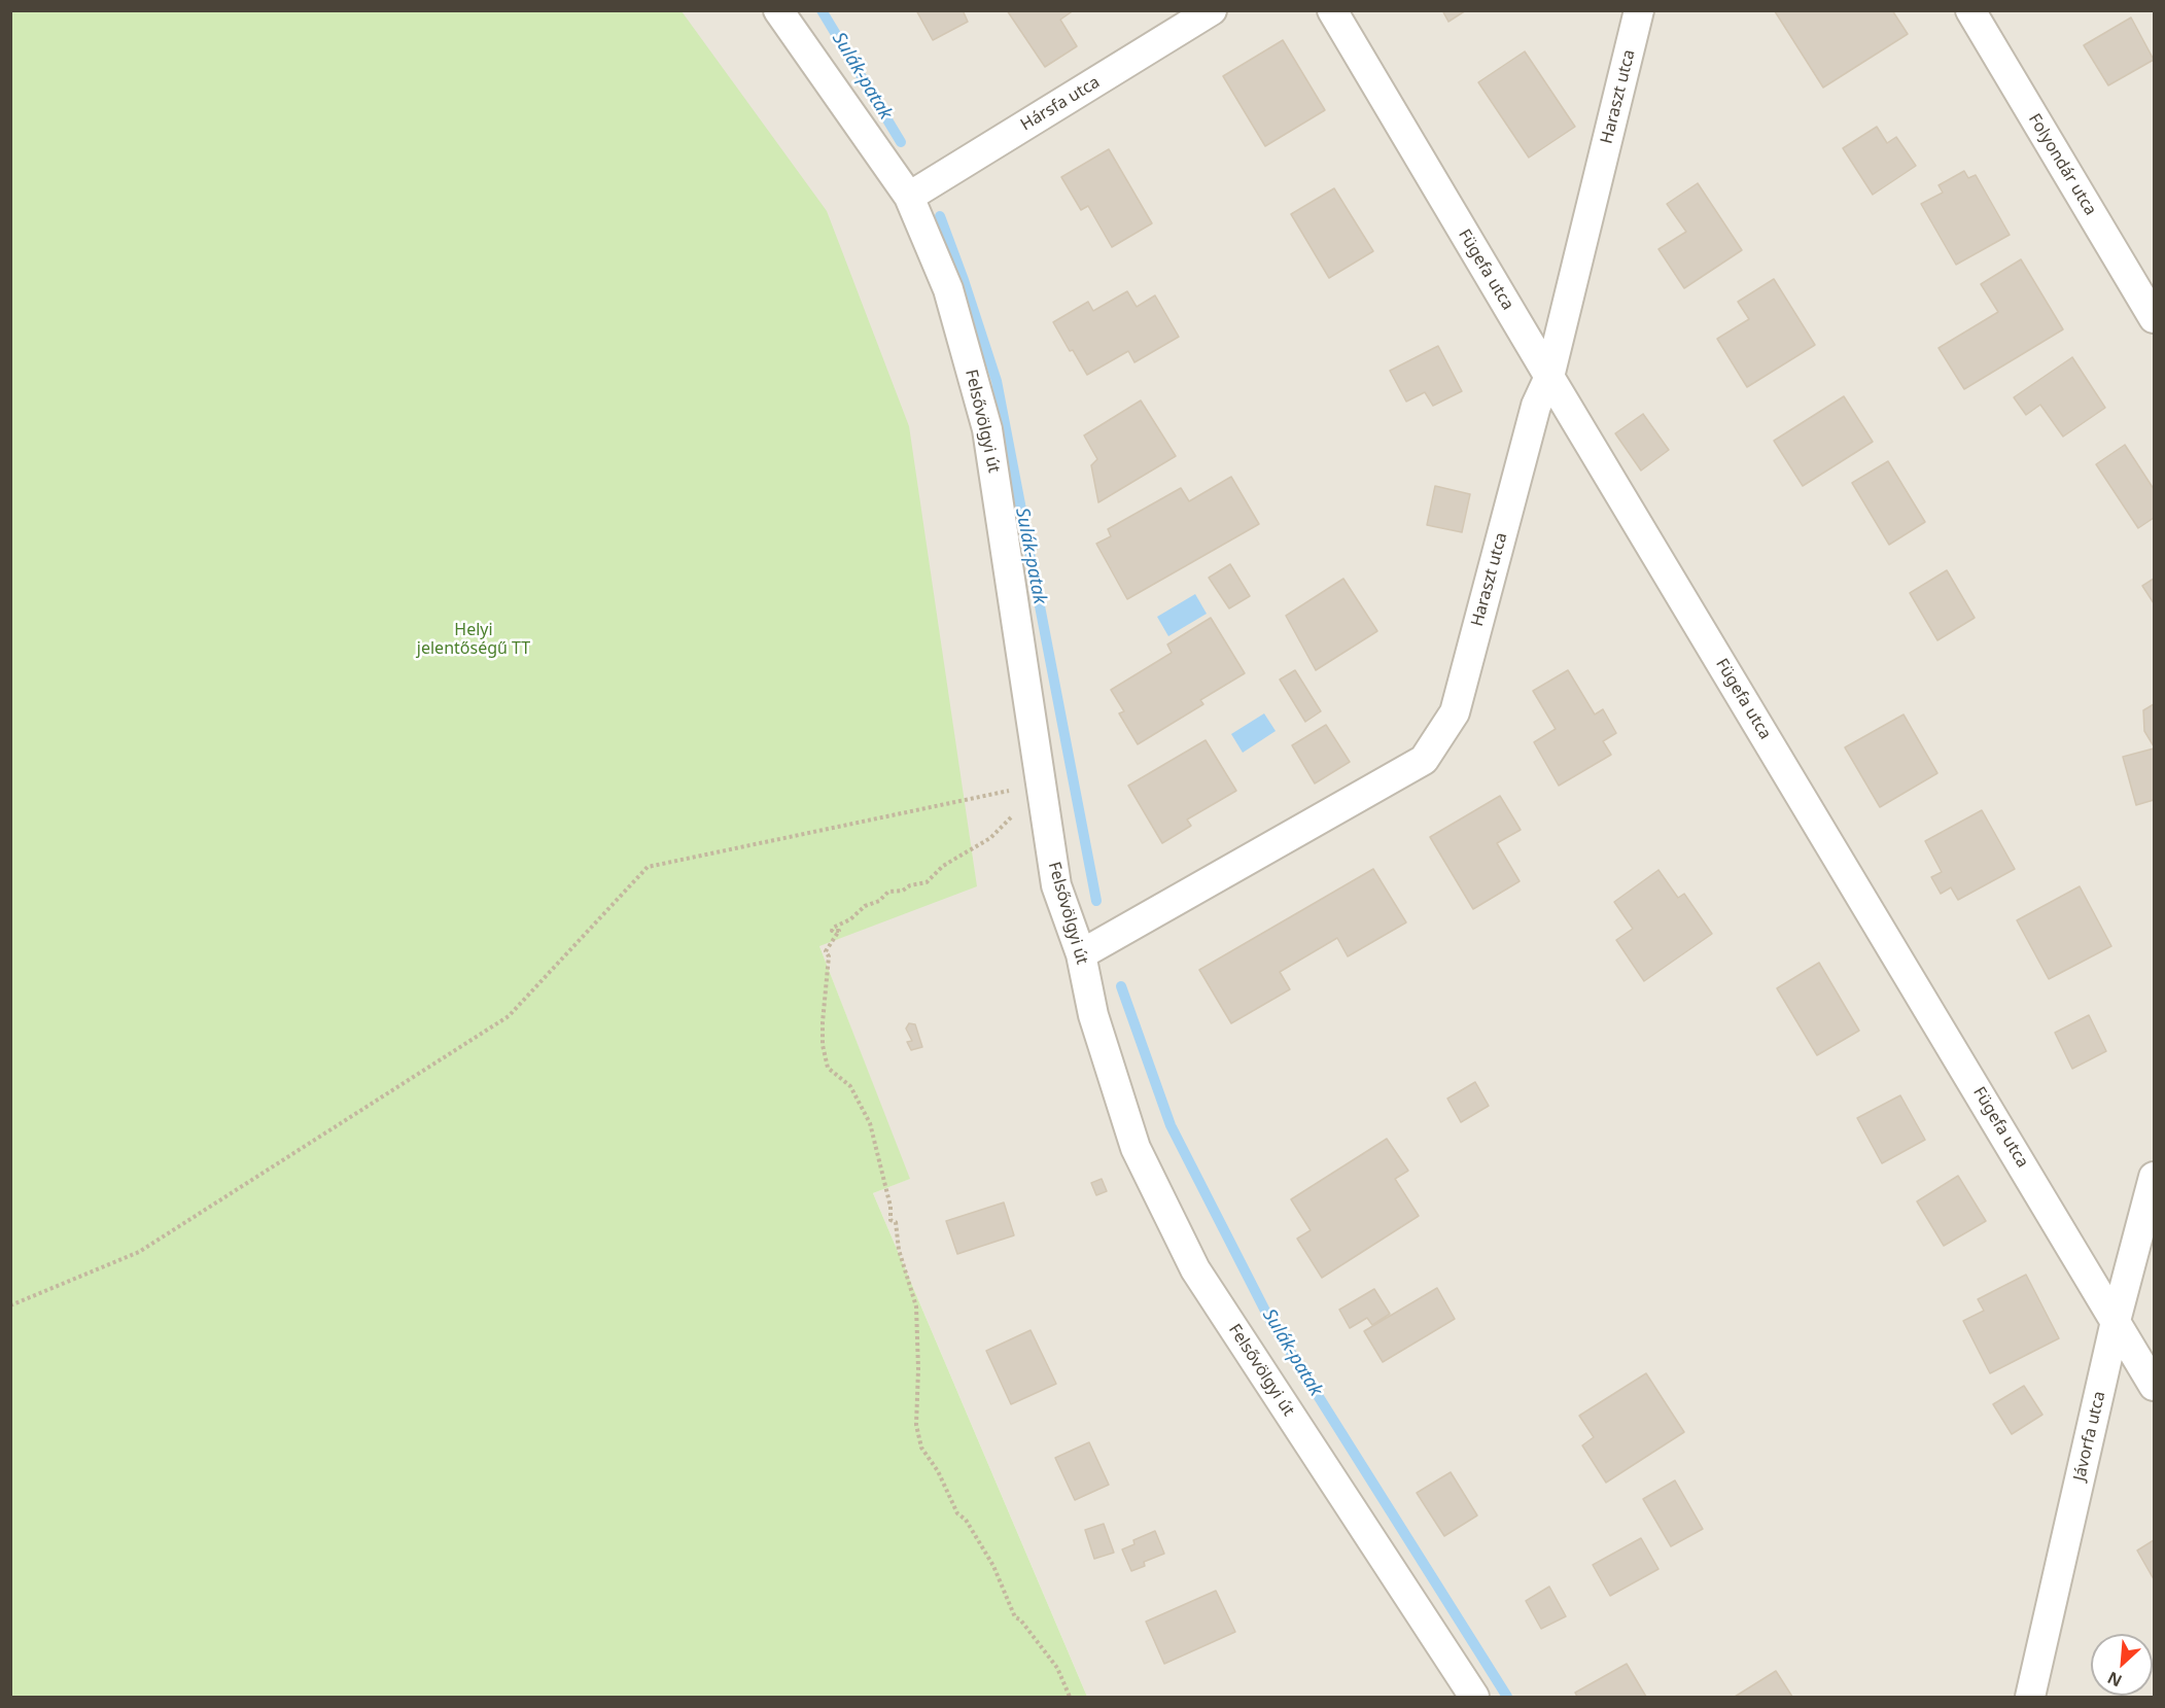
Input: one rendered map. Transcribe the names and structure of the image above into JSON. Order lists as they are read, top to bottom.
{
  "streets": {
    "street": [
      "Haraszt utca",
      "Hársfa utca",
      "Folyondár utca",
      "Fügefa utca",
      "Felsővölgyi út",
      "Jávorfa utca"
    ]
  },
  "crossings": [
    ["Haraszt utca", "Fügefa utca"],
    ["Haraszt utca", "Felsővölgyi út"],
    ["Hársfa utca", "Felsővölgyi út"],
    ["Fügefa utca", "Jávorfa utca"]
  ],
  "water": ["Sulák-patak"],
  "parks": ["Helyi jelentőségű TT"],
  "north": "bottom left"
}
